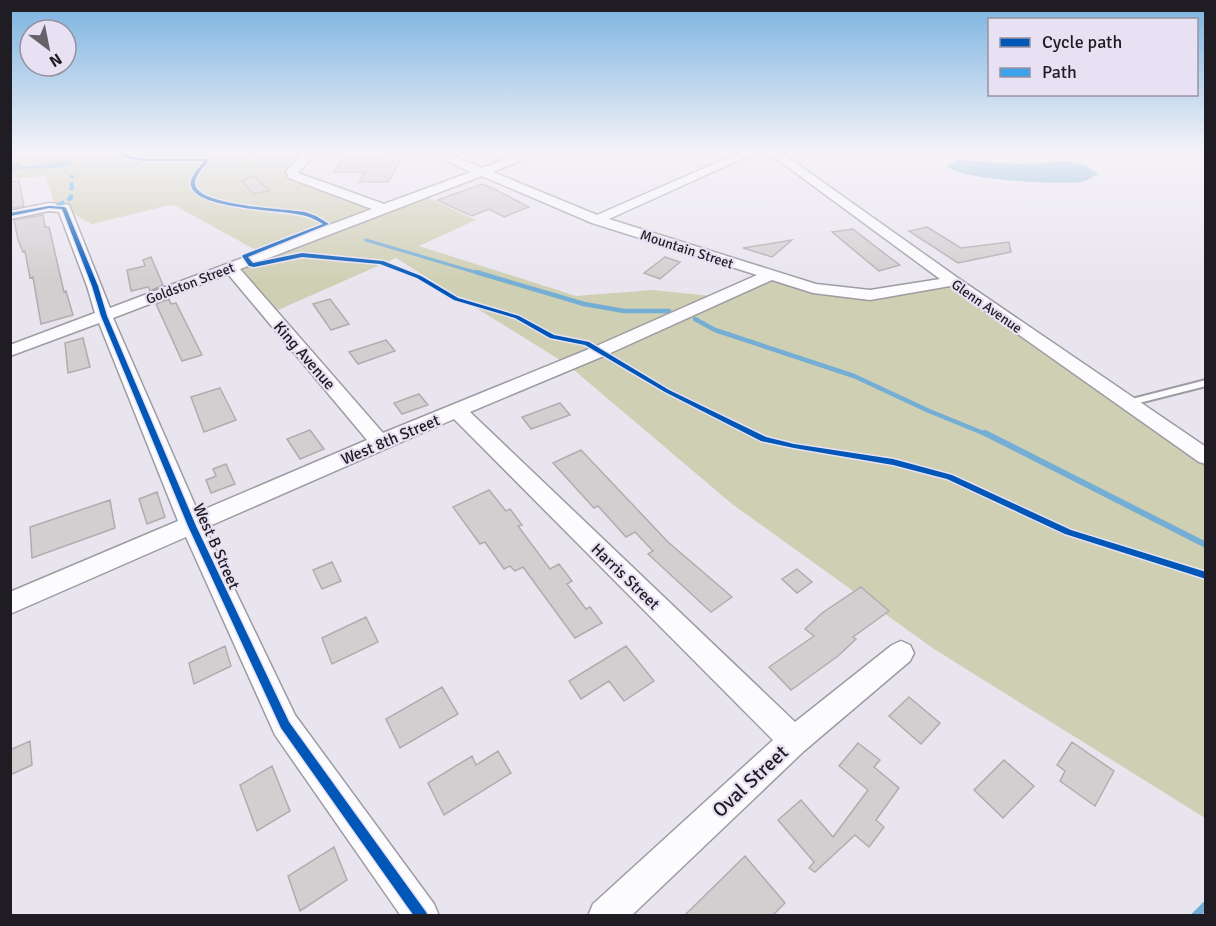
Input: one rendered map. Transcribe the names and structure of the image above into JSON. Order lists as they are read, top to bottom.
{
  "streets": {
    "street": [
      "Mountain Street",
      "Goldston Street",
      "Glenn Avenue",
      "King Avenue",
      "West 8th Street",
      "West B Street",
      "Harris Street",
      "Oval Street"
    ]
  },
  "crossings": [
    ["Mountain Street", "Glenn Avenue"],
    ["Mountain Street", "West 8th Street"],
    ["Goldston Street", "King Avenue"],
    ["Goldston Street", "West B Street"],
    ["King Avenue", "West 8th Street"],
    ["West 8th Street", "West B Street"],
    ["West 8th Street", "Harris Street"],
    ["Harris Street", "Oval Street"]
  ],
  "legend": ["Cycle path", "Path"],
  "north": "bottom right"
}
